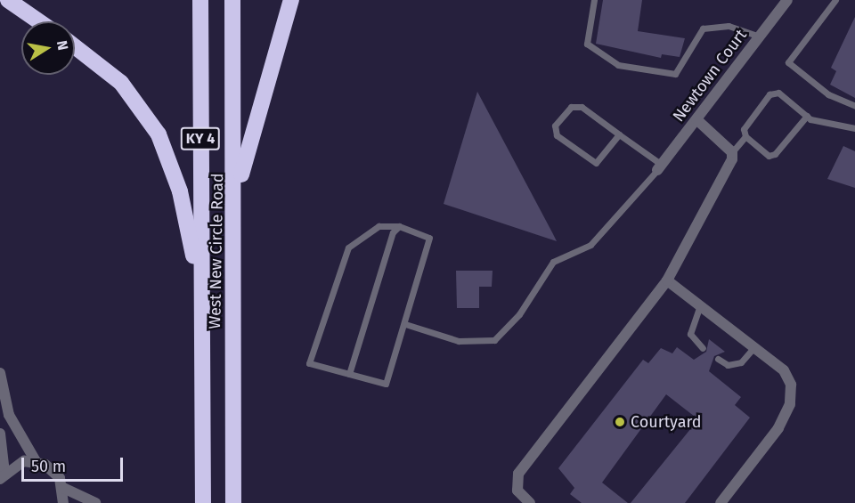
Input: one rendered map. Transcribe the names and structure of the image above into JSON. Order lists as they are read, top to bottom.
{
  "streets": {
    "highway": ["KY 4", "West New Circle Road"],
    "street": ["Newtown Court"]
  },
  "places": ["Courtyard"],
  "scale_bar": "50 m",
  "north": "right"
}
